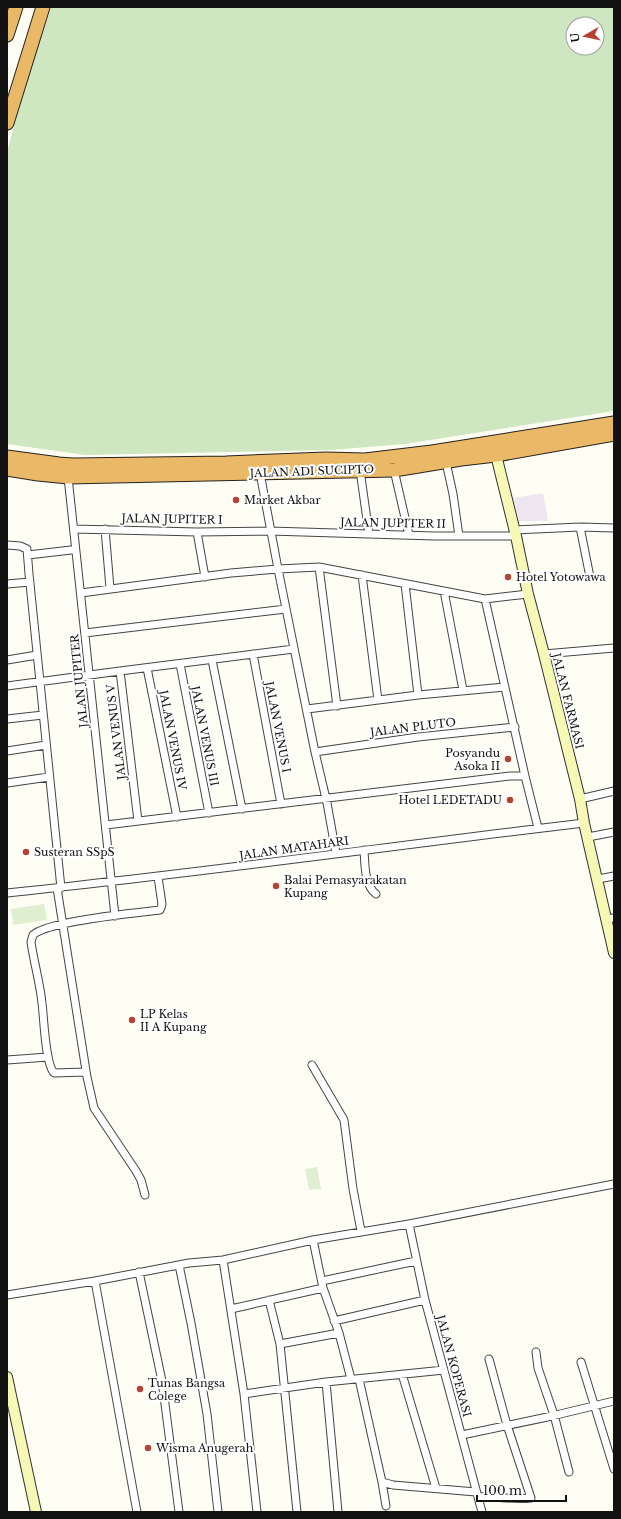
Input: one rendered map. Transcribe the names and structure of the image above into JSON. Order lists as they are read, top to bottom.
{
  "streets": {
    "highway": ["JALAN ADI SUCIPTO"],
    "street": [
      "JALAN JUPITER I",
      "JALAN JUPITER II",
      "JALAN JUPITER",
      "JALAN FARMASI",
      "JALAN VENUS I",
      "JALAN PLUTO",
      "JALAN VENUS V",
      "JALAN VENUS III",
      "JALAN VENUS IV",
      "JALAN MATAHARI",
      "JALAN KOPERASI"
    ]
  },
  "crossings": [
    ["JALAN ADI SUCIPTO", "JALAN JUPITER"],
    ["JALAN ADI SUCIPTO", "JALAN FARMASI"],
    ["JALAN JUPITER I", "JALAN JUPITER II"],
    ["JALAN JUPITER I", "JALAN JUPITER"],
    ["JALAN JUPITER II", "JALAN FARMASI"],
    ["JALAN JUPITER", "JALAN VENUS V"],
    ["JALAN JUPITER", "JALAN MATAHARI"],
    ["JALAN FARMASI", "JALAN MATAHARI"]
  ],
  "places": [
    "Market Akbar",
    "Hotel Yotowawa",
    "Posyandu Asoka II",
    "Hotel LEDETADU",
    "Susteran SSpS",
    "Balai Pemasyarakatan Kupang",
    "LP Kelas II A Kupang",
    "Tunas Bangsa Colege",
    "Wisma Anugerah"
  ],
  "scale_bar": "100 m",
  "north": "left"
}
